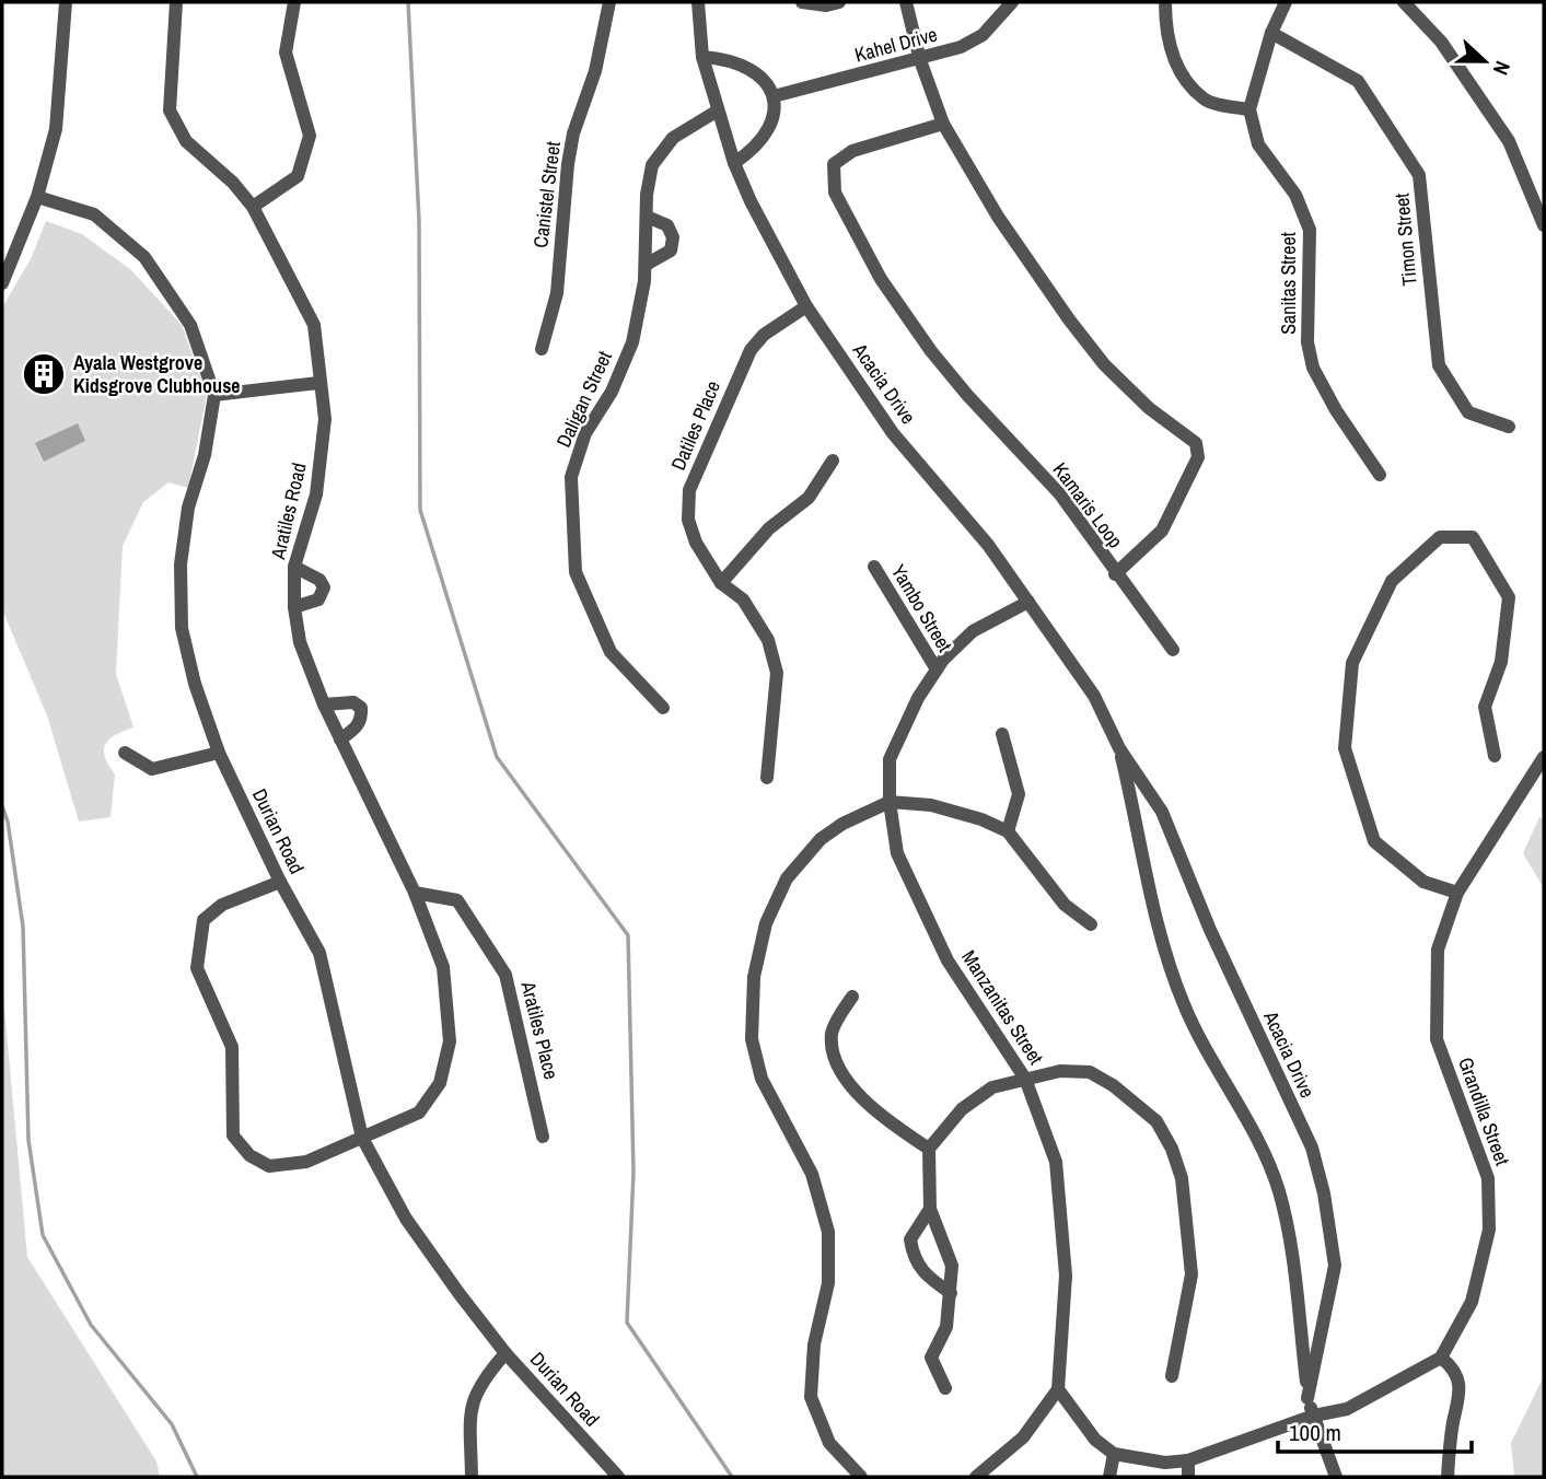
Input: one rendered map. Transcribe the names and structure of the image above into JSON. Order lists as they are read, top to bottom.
{
  "streets": {
    "street": [
      "Kahel Drive",
      "Canistel Street",
      "Timon Street",
      "Sanitas Street",
      "Acacia Drive",
      "Daligan Street",
      "Datiles Place",
      "Kamaris Loop",
      "Aratiles Road",
      "Yambo Street",
      "Durian Road",
      "Manzanitas Street",
      "Aratiles Place",
      "Grandilla Street"
    ]
  },
  "crossings": [
    ["Kahel Drive", "Kamaris Loop"],
    ["Acacia Drive", "Daligan Street"],
    ["Acacia Drive", "Datiles Place"],
    ["Acacia Drive", "Manzanitas Street"],
    ["Aratiles Road", "Durian Road"],
    ["Aratiles Road", "Aratiles Place"],
    ["Yambo Street", "Manzanitas Street"]
  ],
  "places": {
    "building": ["Ayala Westgrove Kidsgrove Clubhouse"]
  },
  "scale_bar": "100 m",
  "north": "right"
}
